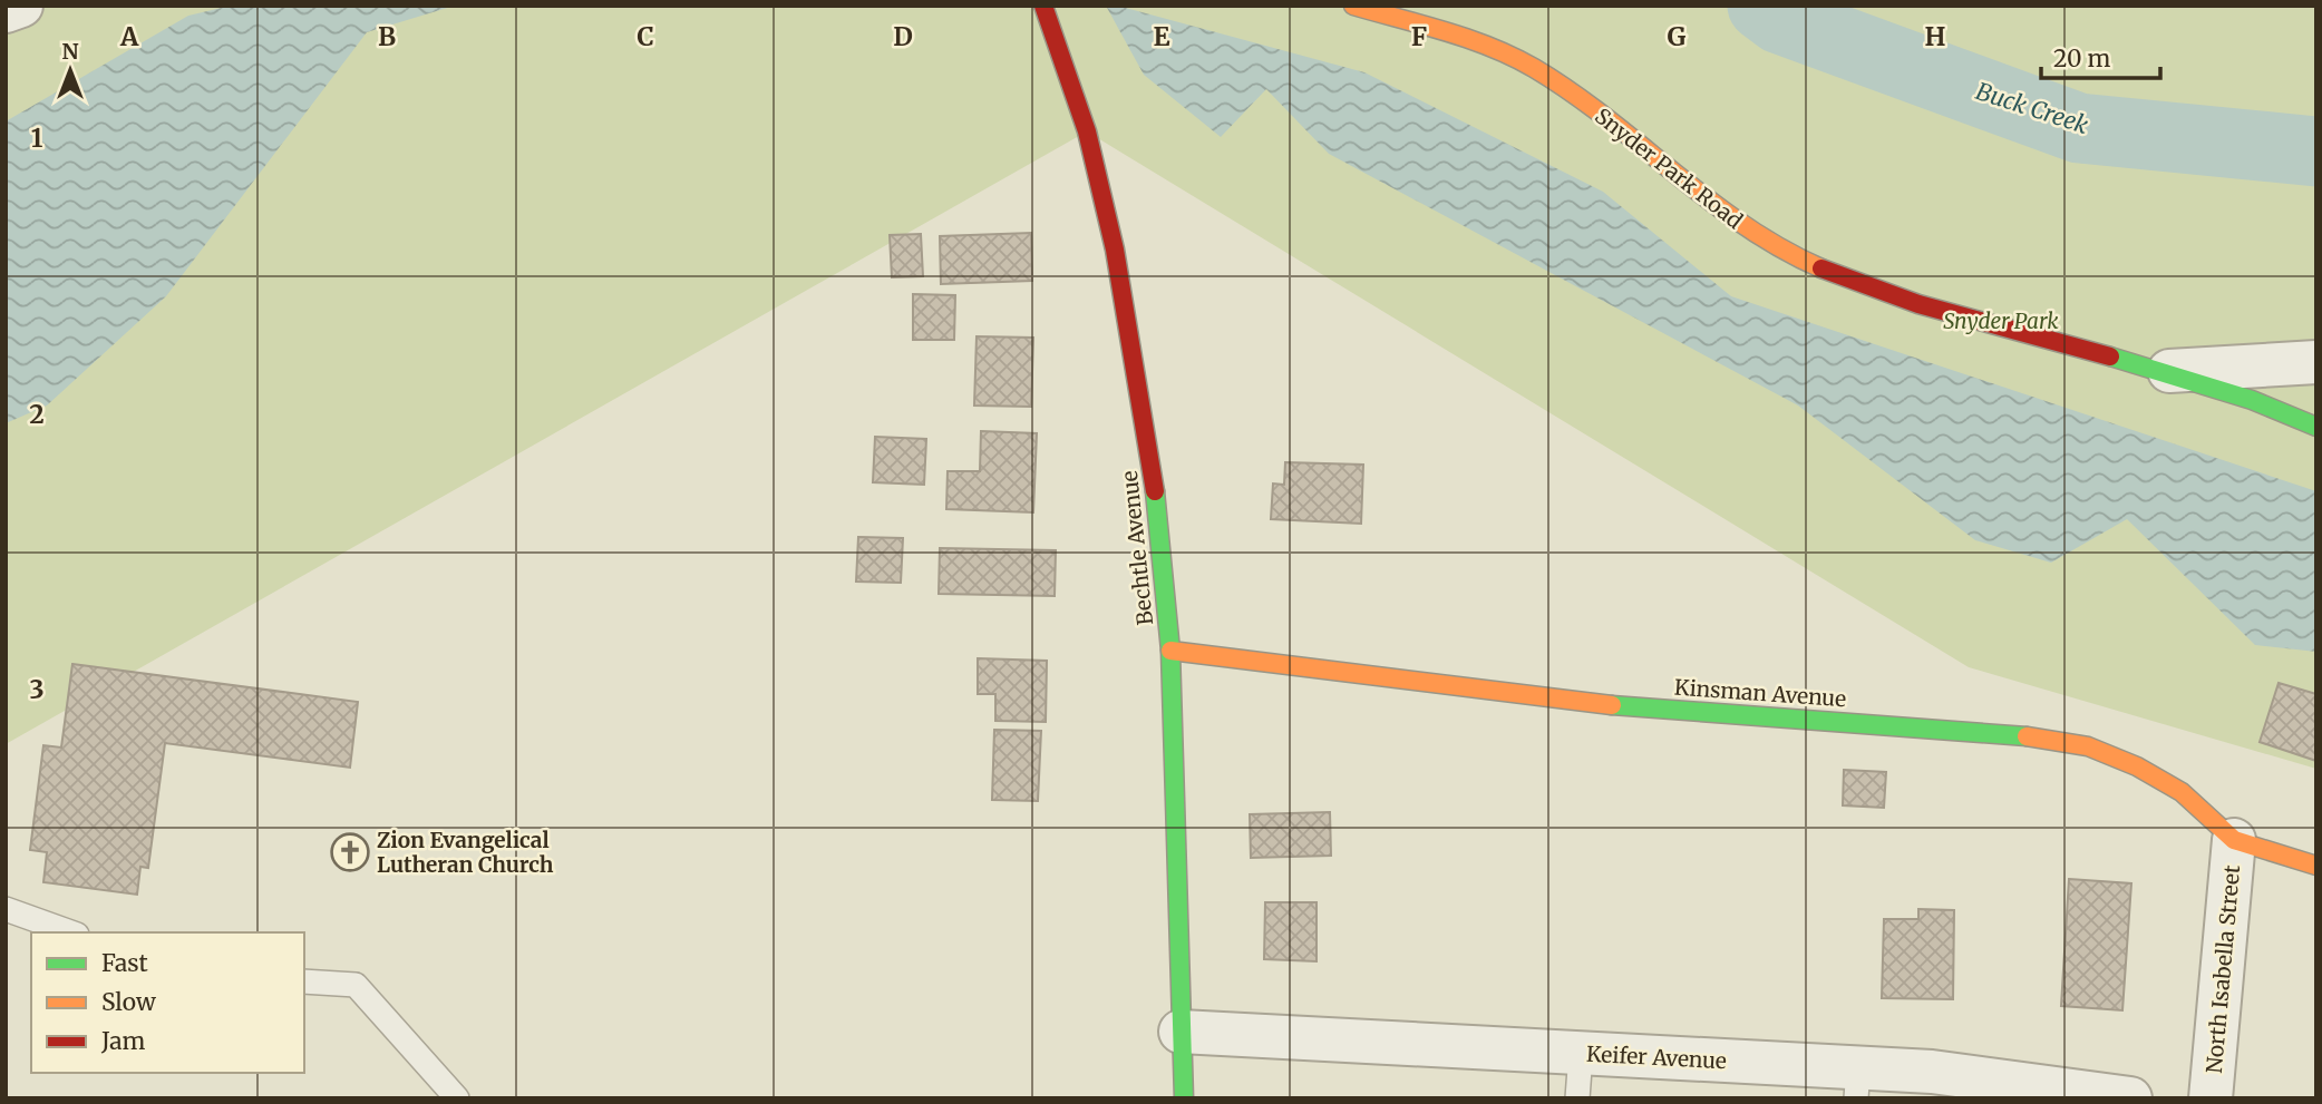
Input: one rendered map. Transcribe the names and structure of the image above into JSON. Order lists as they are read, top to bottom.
{
  "streets": {
    "street": [
      "Snyder Park Road",
      "Bechtle Avenue",
      "Kinsman Avenue",
      "North Isabella Street",
      "Keifer Avenue"
    ]
  },
  "crossings": [
    ["Bechtle Avenue", "Kinsman Avenue"],
    ["Bechtle Avenue", "Keifer Avenue"],
    ["Kinsman Avenue", "North Isabella Street"]
  ],
  "water": ["Buck Creek"],
  "parks": ["Snyder Park"],
  "places": {
    "church": ["Zion Evangelical Lutheran Church"]
  },
  "legend": ["Fast", "Slow", "Jam"],
  "scale_bar": "20 m",
  "north": "top",
  "grid": {
    "columns": [
      "A",
      "B",
      "C",
      "D",
      "E",
      "F",
      "G",
      "H"
    ],
    "rows": ["1", "2", "3"]
  }
}
